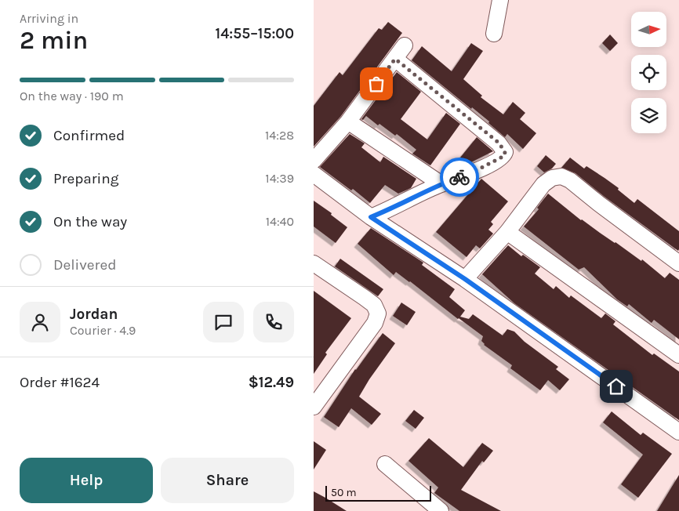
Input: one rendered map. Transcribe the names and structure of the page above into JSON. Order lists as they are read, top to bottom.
{
  "scale_bar": "50 m",
  "north": "right",
  "page": {
    "heading": ["2 min", "Arriving in", "14:55–15:00"],
    "panel": [
      "Jordan",
      "Courier · 4.9",
      "Order #1624",
      "$12.49"
    ],
    "bar": "On the way · 190 m",
    "list": [
      ["Confirmed", "14:28"],
      ["Preparing", "14:39"],
      ["On the way", "14:40"],
      "Delivered"
    ],
    "buttons": ["Help", "Share"],
    "scale": "50 m"
  }
}
